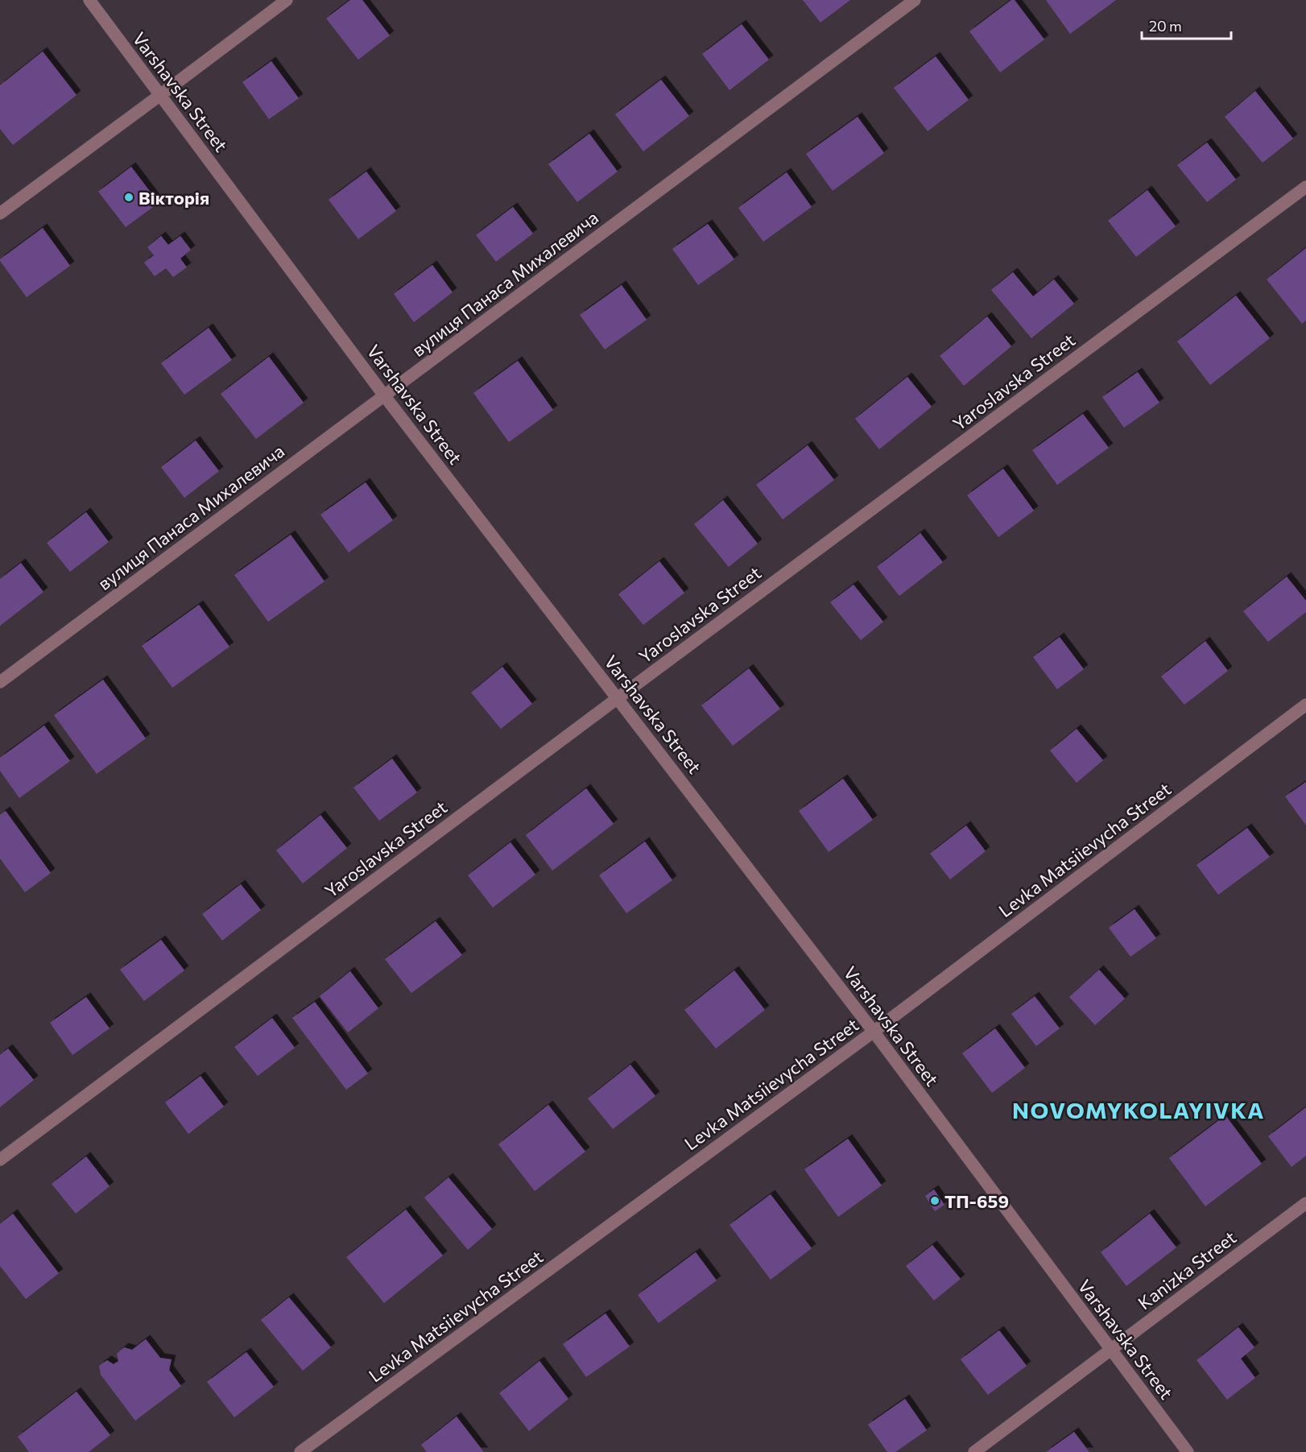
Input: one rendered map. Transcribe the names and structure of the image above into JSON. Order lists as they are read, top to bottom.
{
  "streets": {
    "street": [
      "Varshavska Street",
      "вулиця Панаса Михалевича",
      "Yaroslavska Street",
      "Levka Matsiievycha Street",
      "Kanizka Street"
    ]
  },
  "crossings": [
    ["Varshavska Street", "вулиця Панаса Михалевича"],
    ["Varshavska Street", "Yaroslavska Street"],
    ["Varshavska Street", "Levka Matsiievycha Street"],
    ["Varshavska Street", "Kanizka Street"]
  ],
  "districts": ["NOVOMYKOLAYIVKA"],
  "places": ["Вікторія", "ТП-659"],
  "scale_bar": "20 m"
}
